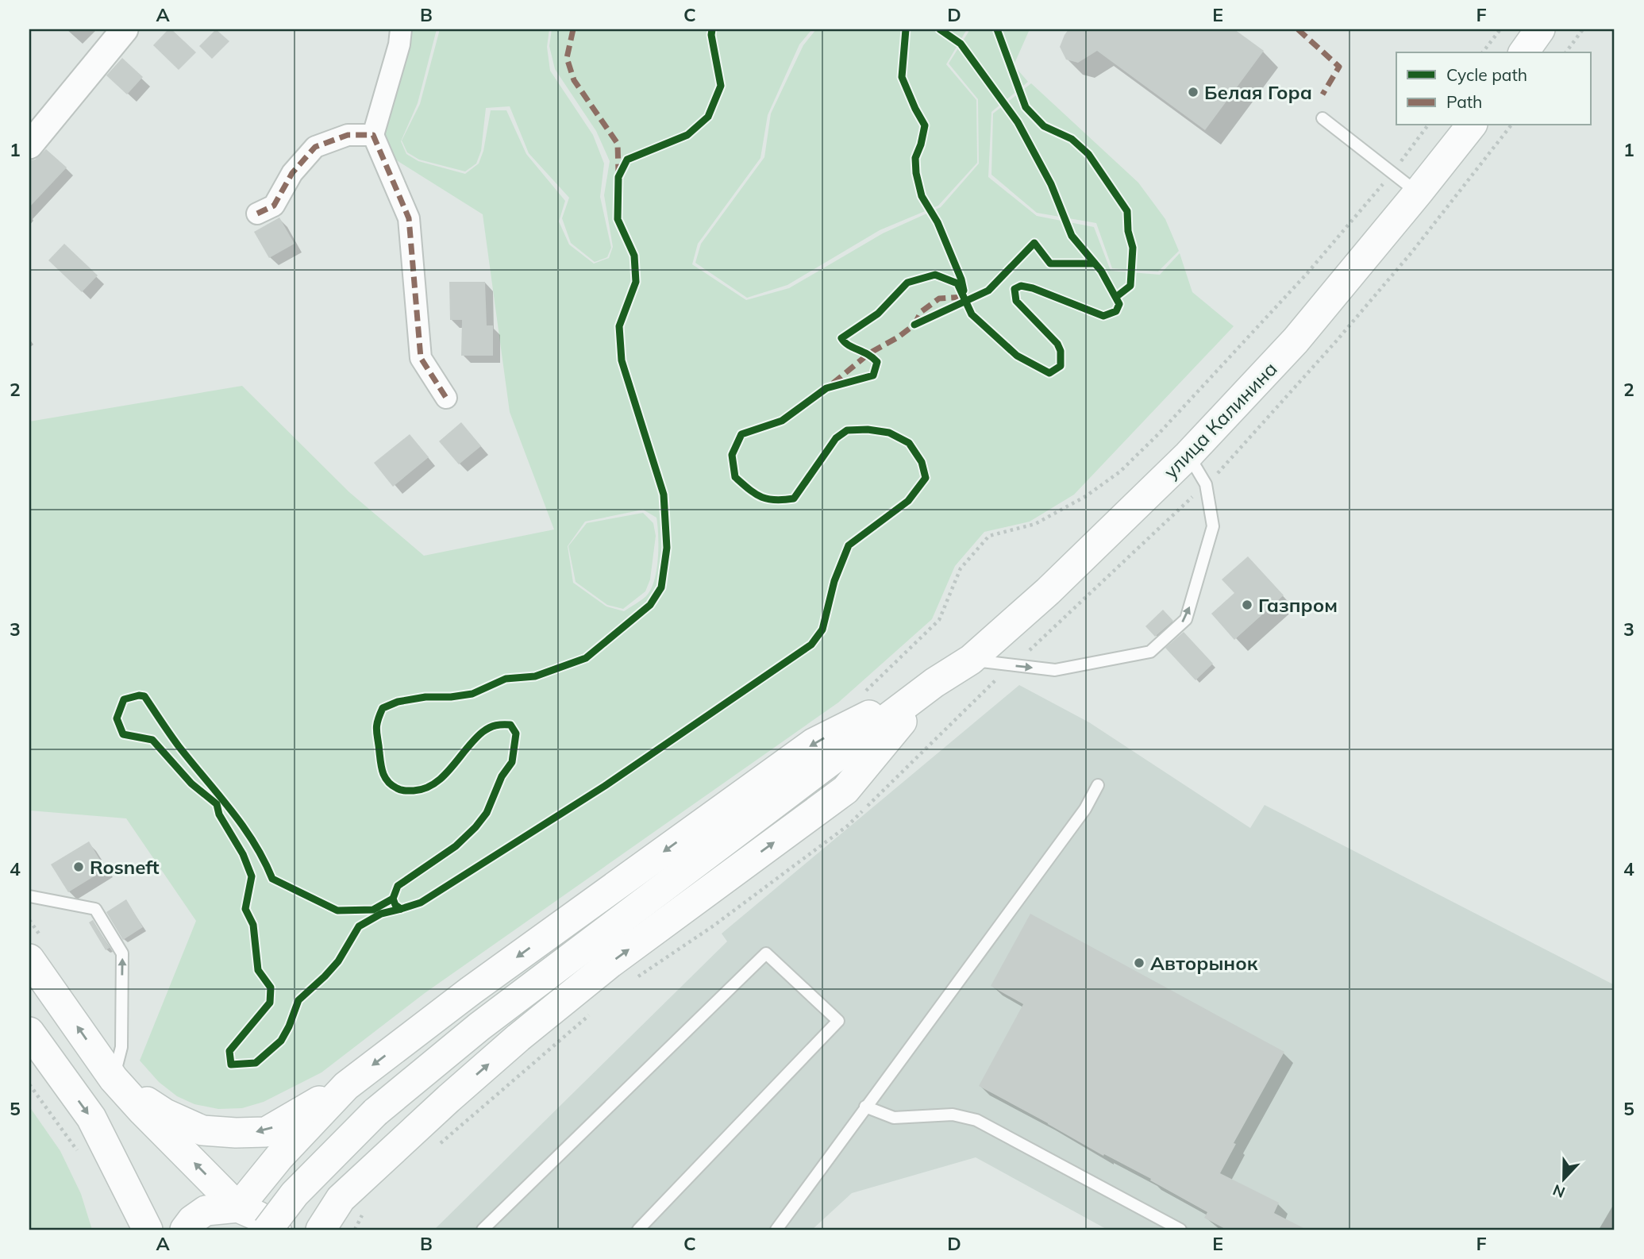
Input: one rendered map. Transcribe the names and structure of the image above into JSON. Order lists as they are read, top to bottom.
{
  "streets": {
    "main road": ["улица Калинина"]
  },
  "places": [
    "Белая Гора",
    "Газпром",
    "Rosneft",
    "Авторынок"
  ],
  "legend": ["Cycle path", "Path"],
  "north": "bottom",
  "grid": {
    "columns": [
      "A",
      "B",
      "C",
      "D",
      "E",
      "F"
    ],
    "rows": [
      "1",
      "2",
      "3",
      "4",
      "5"
    ]
  }
}
